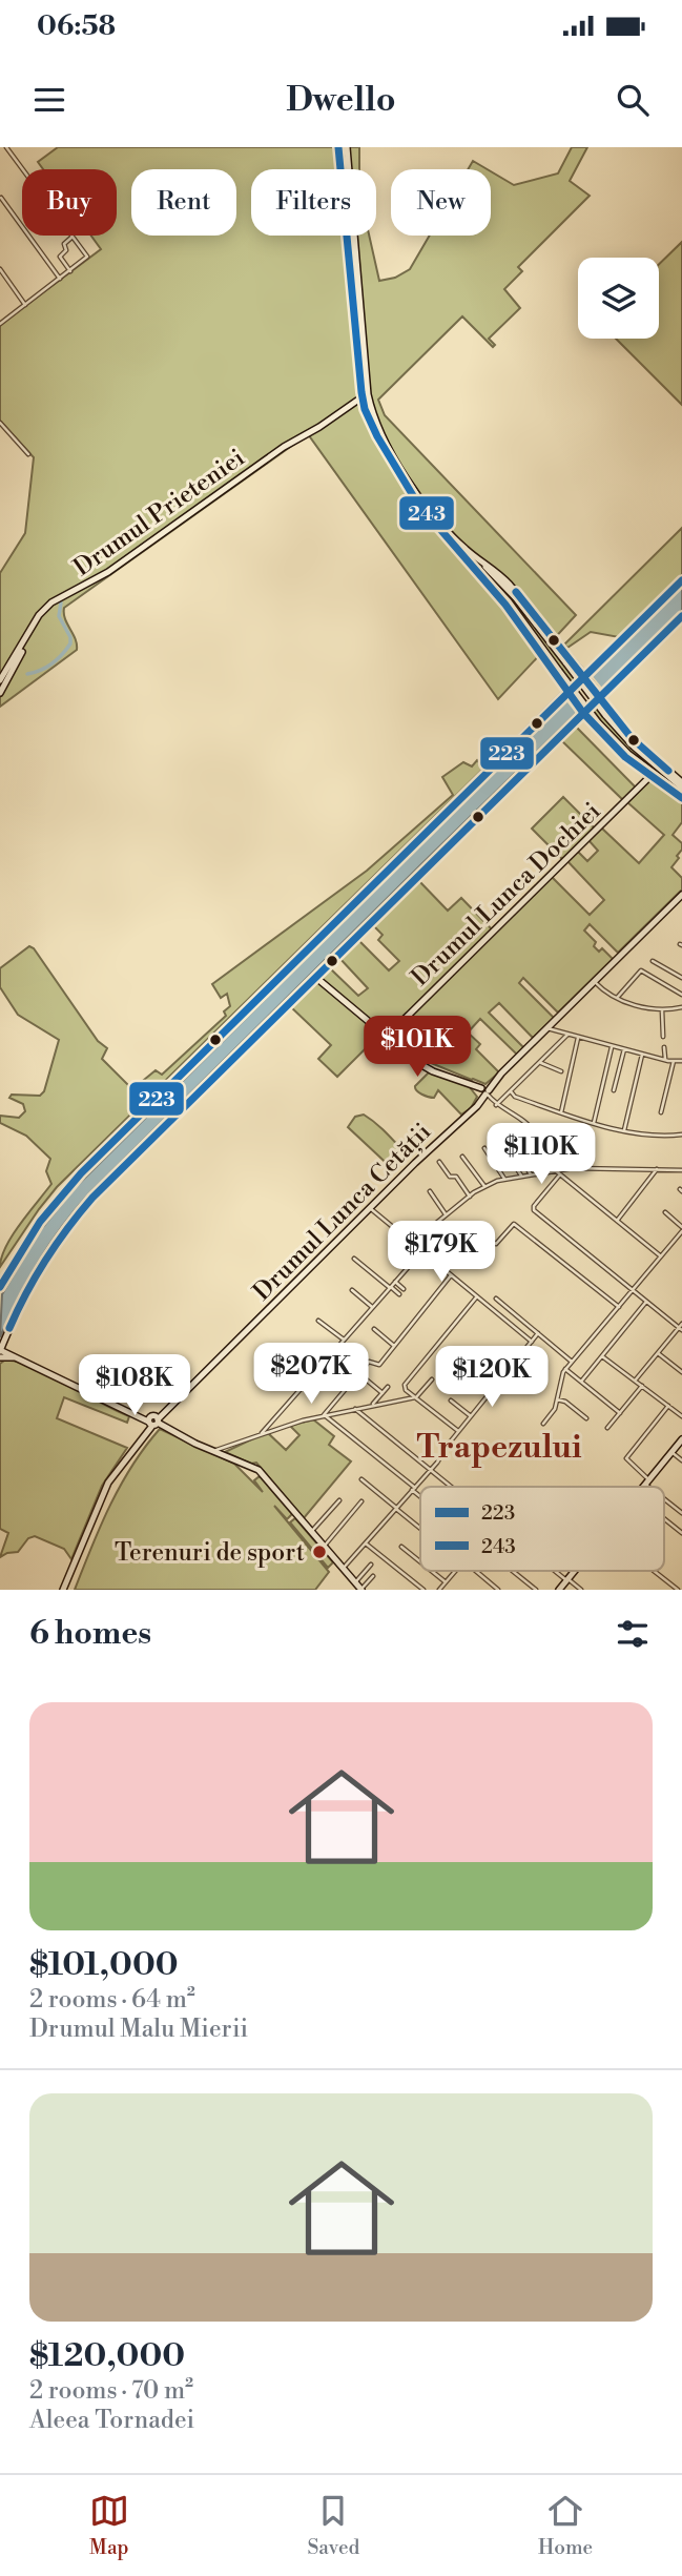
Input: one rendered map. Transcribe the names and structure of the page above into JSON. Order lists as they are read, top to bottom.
{
  "streets": {
    "main road": ["Drumul Prieteniei", "Drumul Lunca Dochiei", "Drumul Lunca Cetății"]
  },
  "districts": ["Trapezului"],
  "places": ["Terenuri de sport"],
  "lines": ["transit line 243", "transit line 223"],
  "legend": ["223", "243"],
  "page": {
    "status": "06:58",
    "header": "Dwello",
    "chip": [
      "Buy",
      "Rent",
      "Filters",
      "New"
    ],
    "price": [
      "$101K",
      "$110K",
      "$179K",
      "$207K",
      "$120K",
      "$108K"
    ],
    "heading": "6 homes",
    "list": [
      {
        "name": "$101,000",
        "note": "2 rooms · 64 m² · Drumul Malu Mierii"
      },
      {
        "name": "$120,000",
        "note": "2 rooms · 70 m² · Aleea Tornadei"
      }
    ],
    "tabs": ["Map", "Saved", "Home"]
  }
}
